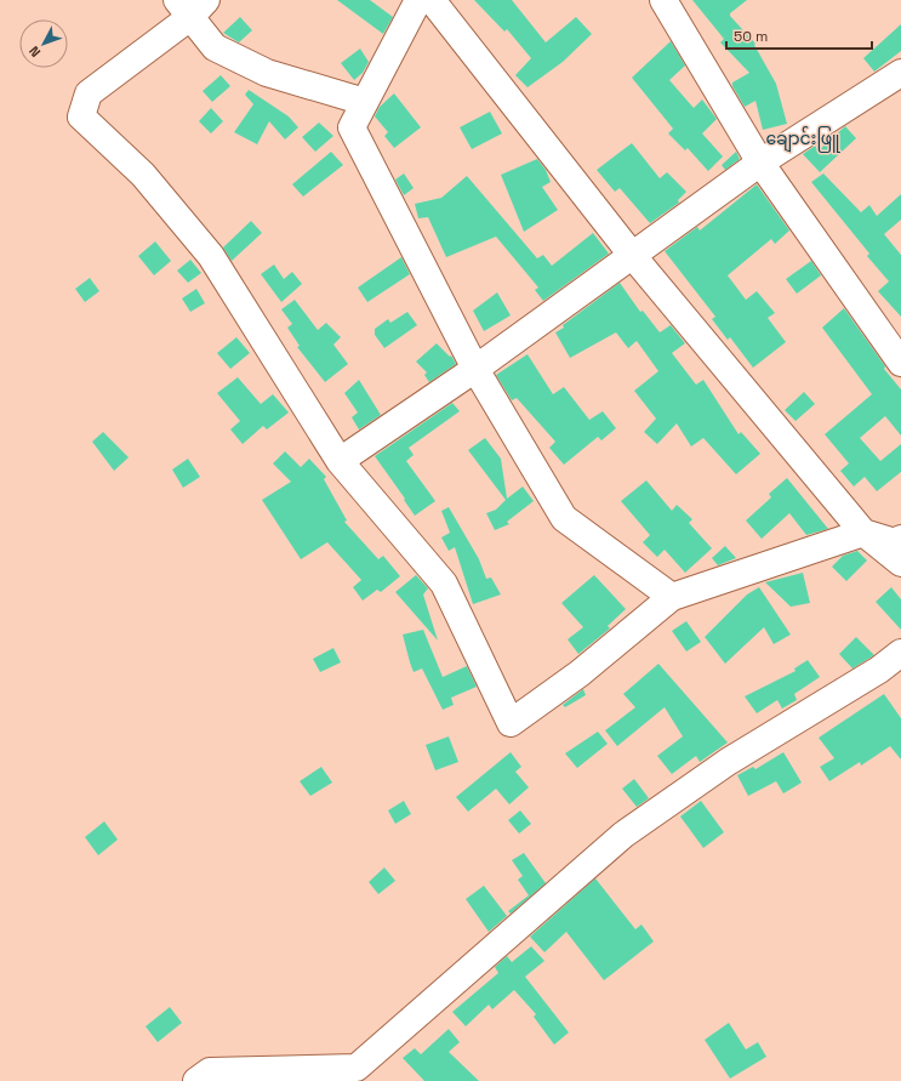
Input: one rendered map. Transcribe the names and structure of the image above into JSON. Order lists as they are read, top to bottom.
{
  "districts": ["ချောင်းဖြူ"],
  "scale_bar": "50 m",
  "north": "bottom left"
}
